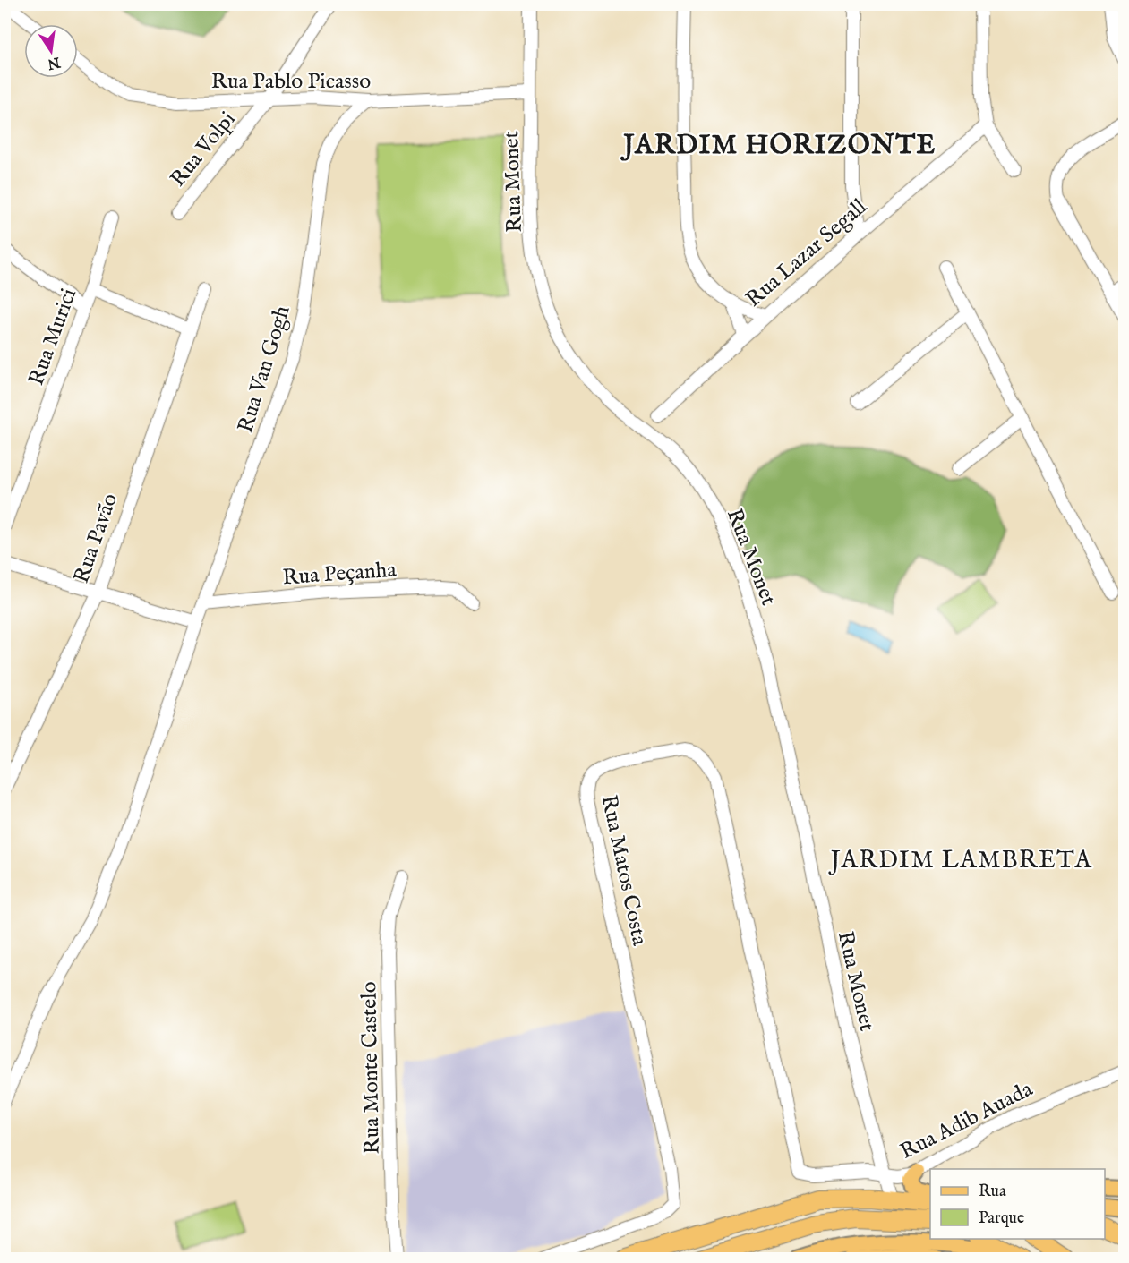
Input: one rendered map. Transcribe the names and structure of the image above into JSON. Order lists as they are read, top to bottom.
{
  "streets": {
    "street": [
      "Rua Pablo Picasso",
      "Rua Volpi",
      "Rua Monet",
      "Rua Lazar Segall",
      "Rua Murici",
      "Rua Van Gogh",
      "Rua Pavão",
      "Rua Peçanha",
      "Rua Matos Costa",
      "Rua Monte Castelo",
      "Rua Adib Auada"
    ]
  },
  "crossings": [
    ["Rua Pablo Picasso", "Rua Volpi"],
    ["Rua Pablo Picasso", "Rua Monet"],
    ["Rua Pablo Picasso", "Rua Van Gogh"],
    ["Rua Monet", "Rua Adib Auada"],
    ["Rua Van Gogh", "Rua Peçanha"],
    ["Rua Matos Costa", "Rua Adib Auada"]
  ],
  "districts": ["JARDIM HORIZONTE", "JARDIM LAMBRETA"],
  "legend": ["Rua", "Parque"],
  "north": "bottom"
}
